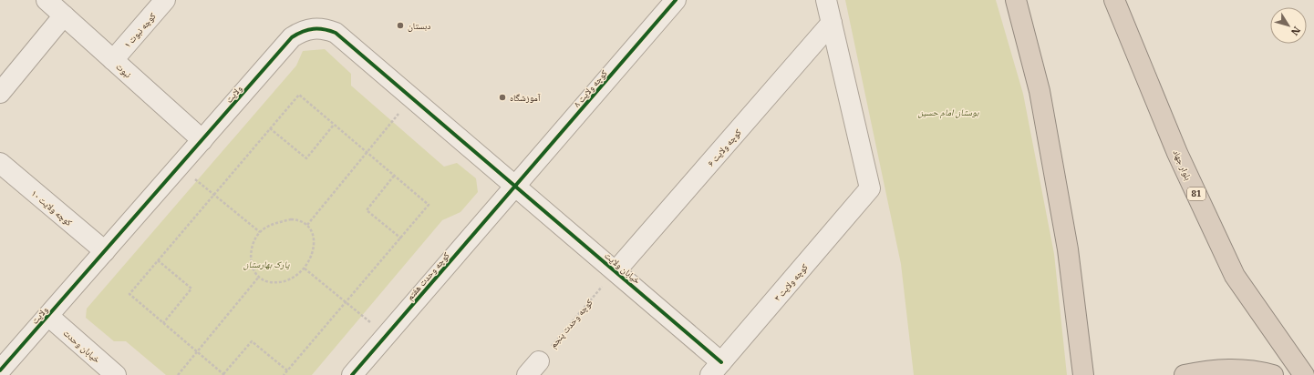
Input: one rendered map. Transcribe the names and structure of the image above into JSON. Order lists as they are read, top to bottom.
{
  "streets": {
    "highway": ["بلوار جهاد", "81"],
    "street": [
      "کوچه نبوت ۱",
      "نبوت",
      "کوچه ولایت ۸",
      "ولایت",
      "کوچه ولایت ۶",
      "کوچه ولایت ۱۰",
      "خیابان ولایت",
      "کوچه وحدت هفتم",
      "کوچه ولایت ۳",
      "خیابان وحدت"
    ],
    "path": ["کوچه وحدت پنجم"]
  },
  "crossings": [
    ["کوچه نبوت ۱", "نبوت"],
    ["نبوت", "ولایت"],
    ["کوچه ولایت ۸", "ولایت"],
    ["کوچه ولایت ۸", "خیابان ولایت"],
    ["کوچه ولایت ۸", "کوچه وحدت هفتم"],
    ["ولایت", "کوچه ولایت ۱۰"],
    ["ولایت", "خیابان ولایت"],
    ["ولایت", "کوچه وحدت هفتم"],
    ["ولایت", "خیابان وحدت"],
    ["کوچه ولایت ۶", "خیابان ولایت"],
    ["کوچه ولایت ۶", "کوچه ولایت ۳"],
    ["کوچه ولایت ۶", "کوچه وحدت پنجم"],
    ["خیابان ولایت", "کوچه وحدت هفتم"],
    ["خیابان ولایت", "کوچه ولایت ۳"],
    ["خیابان ولایت", "کوچه وحدت پنجم"]
  ],
  "parks": ["بوستان امام حسین", "پارک بهارستان"],
  "places": ["دبستان", "آموزشگاه"],
  "north": "bottom right"
}
